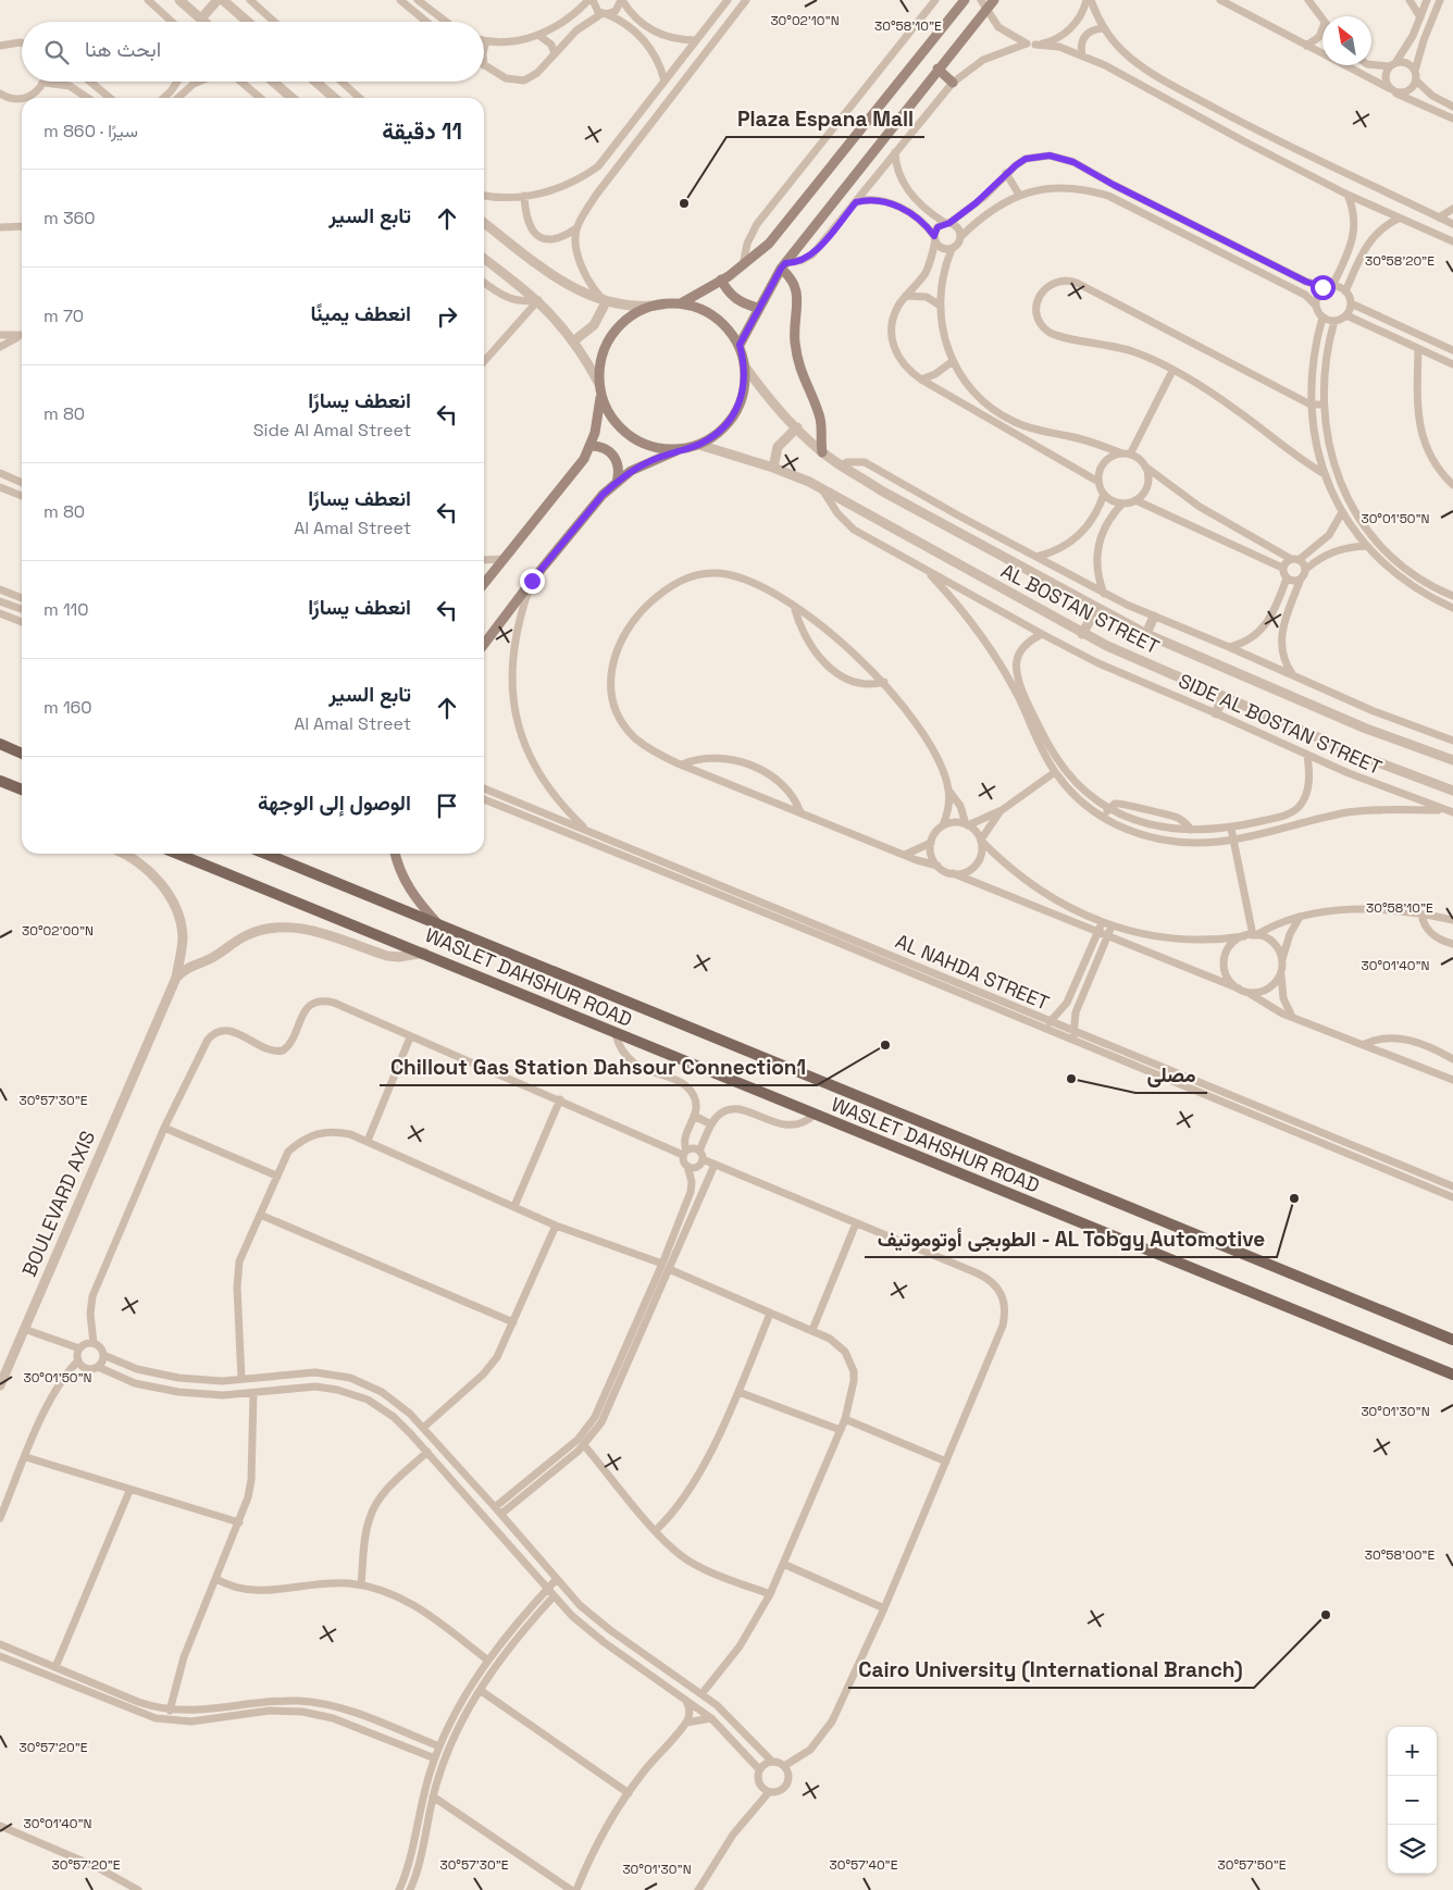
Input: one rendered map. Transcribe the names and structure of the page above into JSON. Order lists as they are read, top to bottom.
{
  "streets": {
    "main road": ["WASLET DAHSHUR ROAD"],
    "street": [
      "AL BOSTAN STREET",
      "SIDE AL BOSTAN STREET",
      "AL NAHDA STREET",
      "BOULEVARD AXIS"
    ]
  },
  "crossings": [
    ["AL BOSTAN STREET", "SIDE AL BOSTAN STREET"]
  ],
  "places": [
    "Plaza Espana Mall",
    "Chillout Gas Station Dahsour Connection1",
    "مصلى",
    "الطوبجى أوتوموتيف - AL Tobgy Automotive",
    "Cairo University (International Branch)"
  ],
  "north": "top left",
  "page": {
    "search": "ابحث هنا",
    "heading": ["11 دقيقة", "سيرًا · 860 m"],
    "list": [
      ["تابع السير", "360 m"],
      ["انعطف يمينًا", "70 m"],
      ["انعطف يسارًا", "Side Al Amal Street", "80 m"],
      ["انعطف يسارًا", "Al Amal Street", "80 m"],
      ["انعطف يسارًا", "110 m"],
      ["تابع السير", "Al Amal Street", "160 m"],
      "الوصول إلى الوجهة"
    ],
    "map_buttons": ["+", "−"]
  },
  "coordinates": [
    "30°02'10\"N",
    "30°58'10\"E",
    "30°58'20\"E",
    "30°01'50\"N",
    "30°02'00\"N",
    "30°01'40\"N",
    "30°57'30\"E",
    "30°01'30\"N",
    "30°58'00\"E",
    "30°57'20\"E",
    "30°57'40\"E",
    "30°57'50\"E"
  ]
}
